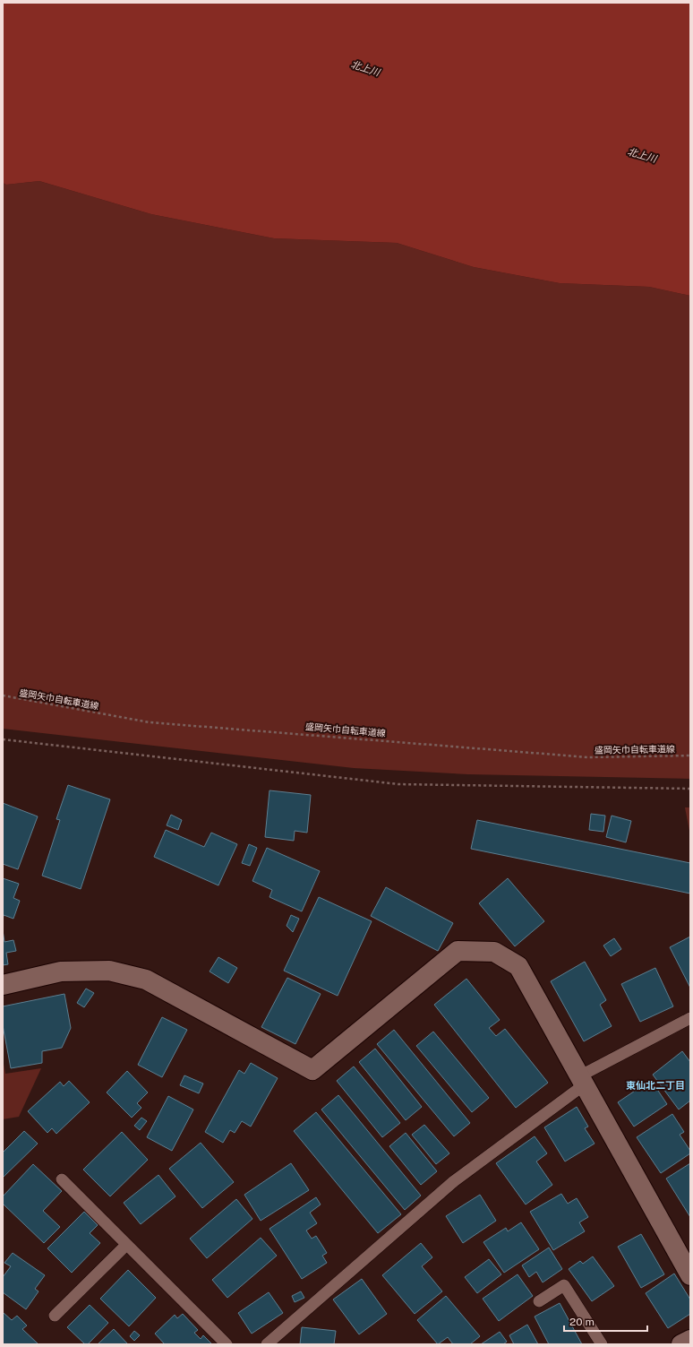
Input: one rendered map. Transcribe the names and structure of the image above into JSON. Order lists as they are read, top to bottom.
{
  "streets": {
    "path": ["盛岡矢巾自転車道線"]
  },
  "districts": ["東仙北二丁目"],
  "water": ["北上川"],
  "scale_bar": "20 m"
}
